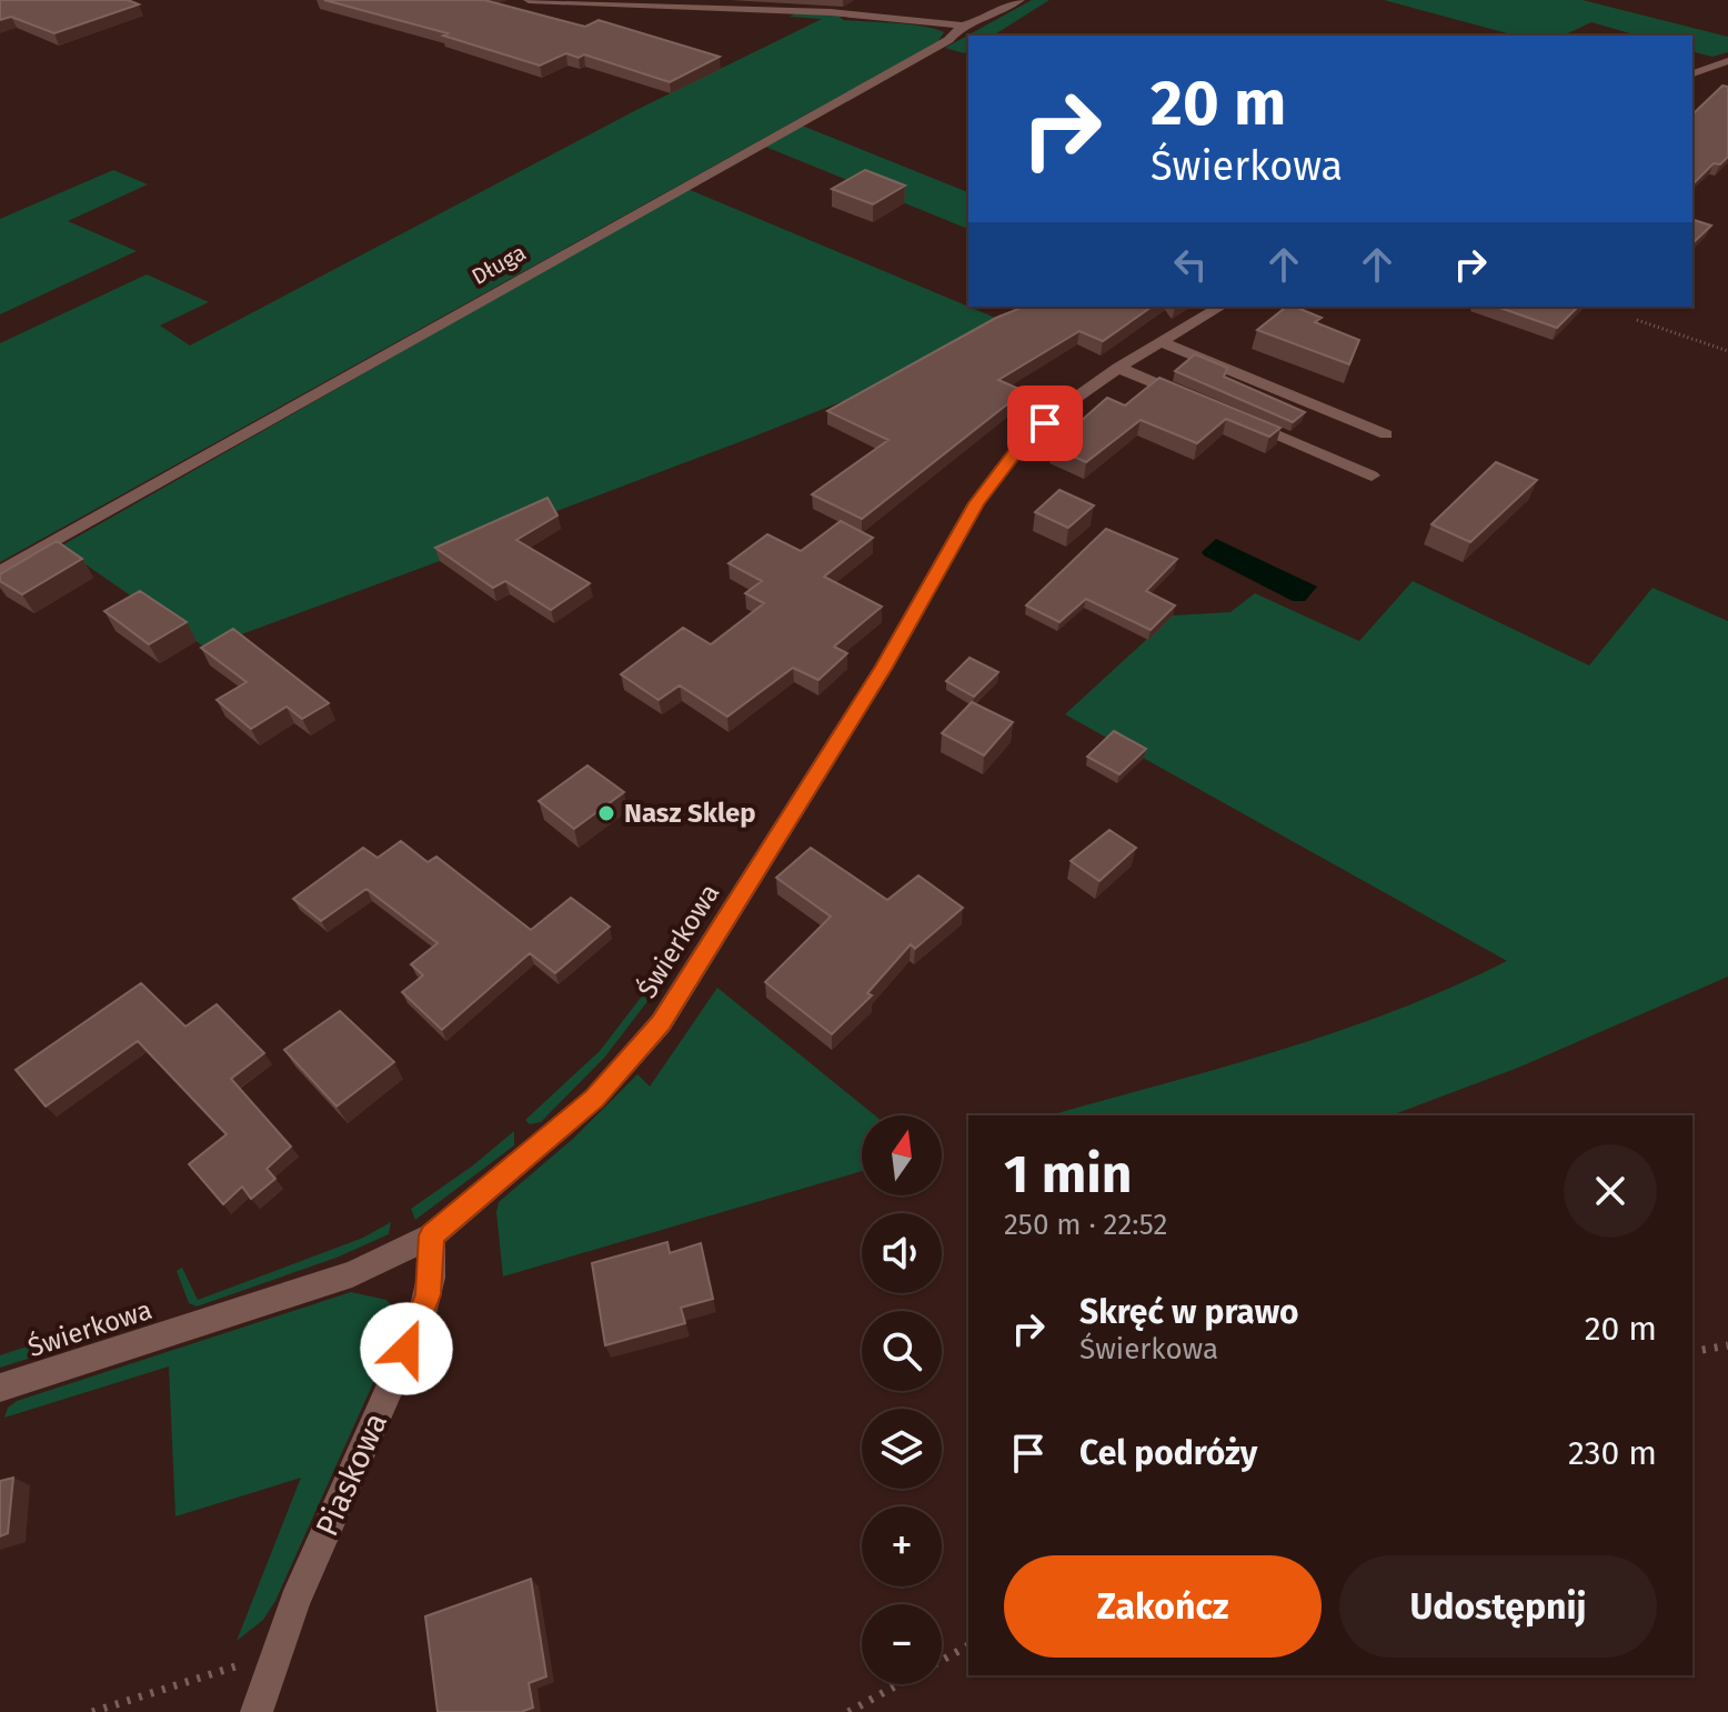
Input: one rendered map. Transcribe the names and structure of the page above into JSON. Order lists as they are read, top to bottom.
{
  "streets": {
    "street": ["Długa", "Świerkowa", "Piaskowa"]
  },
  "crossings": [
    ["Świerkowa", "Piaskowa"]
  ],
  "places": ["Nasz Sklep"],
  "north": "top",
  "page": {
    "turn": ["20 m", "Świerkowa"],
    "map_buttons": ["+", "−"],
    "heading": ["1 min", "250 m · 22:52"],
    "list": [
      {
        "name": "Skręć w prawo",
        "note": "Świerkowa",
        "value": "20 m"
      },
      {
        "name": "Cel podróży",
        "value": "230 m"
      }
    ],
    "buttons": ["Zakończ", "Udostępnij"]
  }
}
